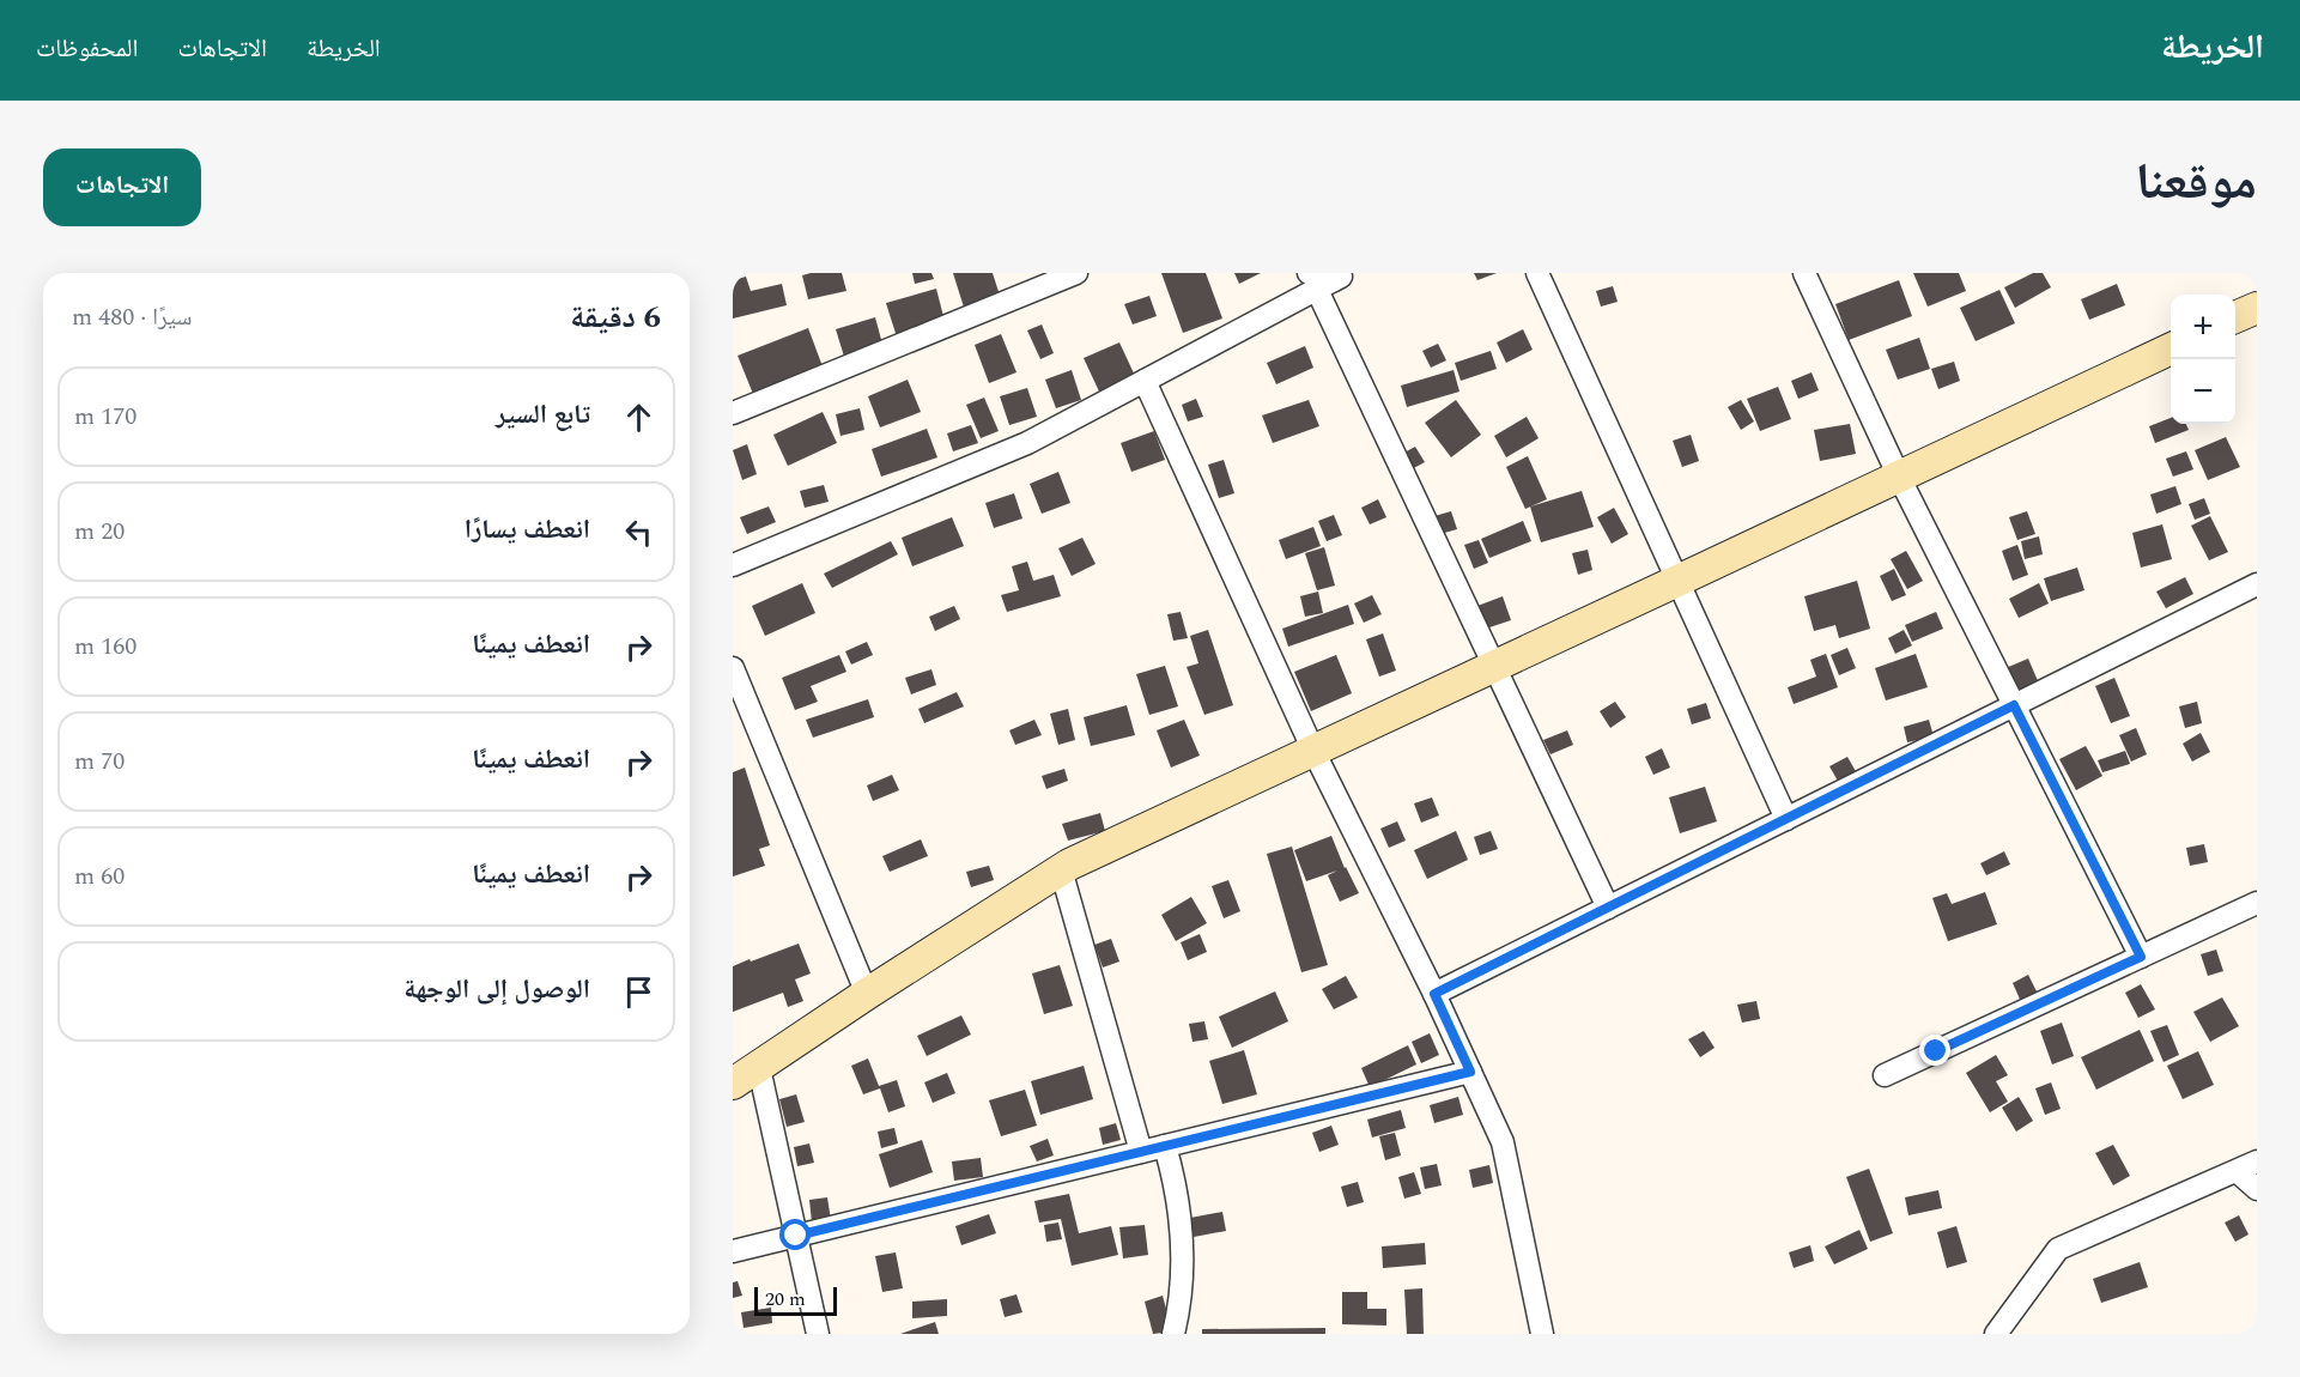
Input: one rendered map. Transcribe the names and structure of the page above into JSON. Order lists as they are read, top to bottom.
{
  "scale_bar": "20 m",
  "page": {
    "header": "الخريطة",
    "nav": ["الخريطة", "الاتجاهات", "المحفوظات"],
    "title": "موقعنا",
    "buttons": "الاتجاهات",
    "heading": ["6 دقيقة", "سيرًا · 480 m"],
    "map_buttons": ["+", "−"],
    "list": [
      ["تابع السير", "170 m"],
      ["انعطف يسارًا", "20 m"],
      ["انعطف يمينًا", "160 m"],
      ["انعطف يمينًا", "70 m"],
      ["انعطف يمينًا", "60 m"],
      "الوصول إلى الوجهة"
    ],
    "scale": "20 m"
  }
}
